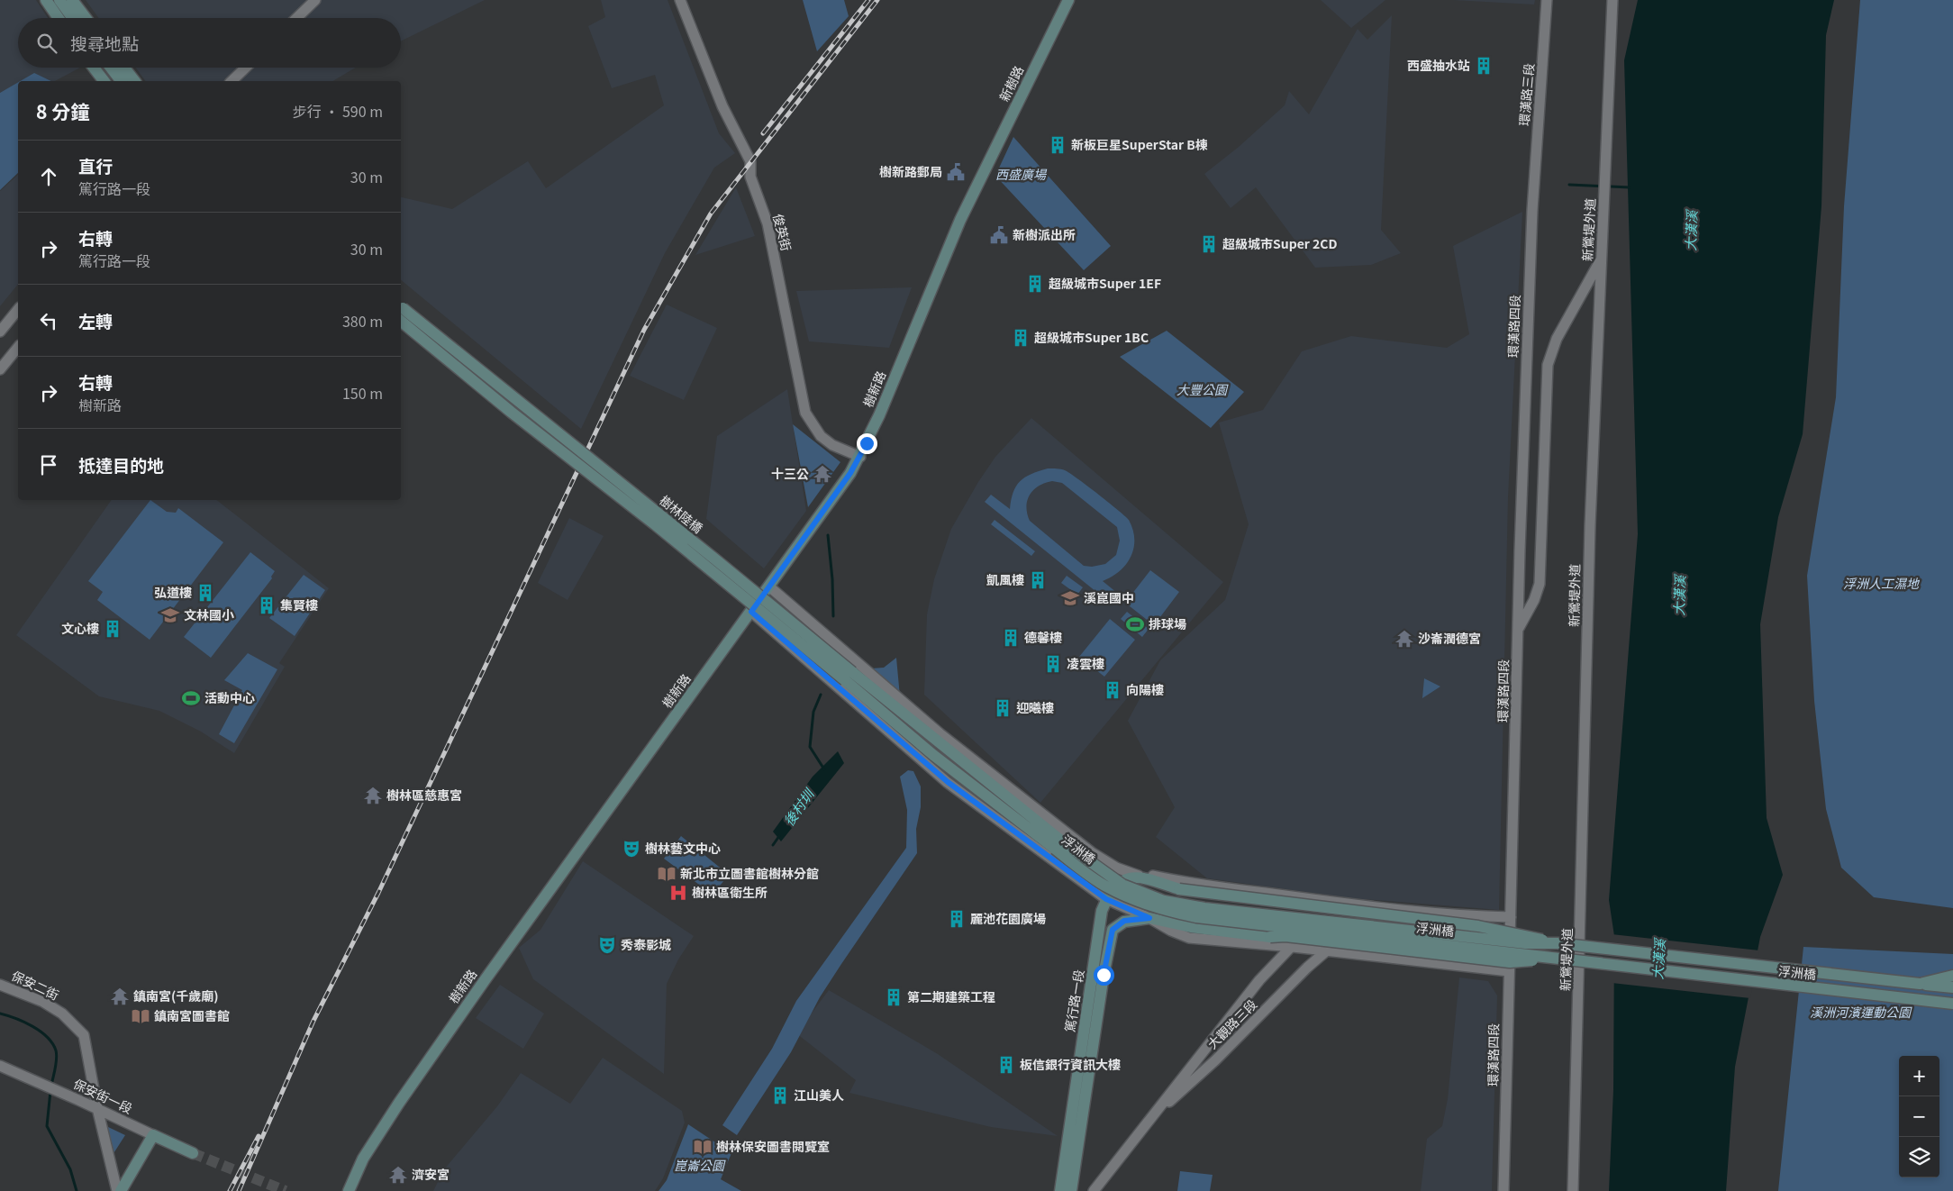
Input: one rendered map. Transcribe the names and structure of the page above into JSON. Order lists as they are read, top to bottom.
{
  "streets": {
    "main road": [
      "新樹路",
      "樹新路",
      "樹林陸橋",
      "浮洲橋",
      "篤行路一段",
      "保安街一段"
    ],
    "street": [
      "環漢路三段",
      "新鶯堤外道",
      "俊英街",
      "環漢路四段",
      "保安二街",
      "大觀路三段"
    ]
  },
  "crossings": [
    ["新樹路", "樹新路"],
    ["環漢路三段", "環漢路四段"],
    ["俊英街", "樹新路"],
    ["樹林陸橋", "浮洲橋"],
    ["浮洲橋", "篤行路一段"],
    ["保安二街", "保安街一段"]
  ],
  "water": ["大漢溪", "後村圳"],
  "parks": [
    "西盛廣場",
    "大豐公園",
    "浮洲人工濕地",
    "溪洲河濱運動公園",
    "崑崙公園"
  ],
  "places": {
    "building": [
      "西盛抽水站",
      "新板巨星SuperStar B棟",
      "超級城市Super 2CD",
      "超級城市Super 1EF",
      "超級城市Super 1BC",
      "凱風樓",
      "弘道樓",
      "集賢樓",
      "文心樓",
      "德馨樓",
      "凌雲樓",
      "向陽樓",
      "迎曦樓",
      "麗池花園廣場",
      "第二期建築工程",
      "板信銀行資訊大樓",
      "江山美人"
    ],
    "public building": ["樹新路郵局", "新樹派出所"],
    "temple": [
      "十三公",
      "沙崙潤德宮",
      "樹林區慈惠宮",
      "鎮南宮(千歲廟)",
      "濟安宮"
    ],
    "school or university": ["溪崑國中", "文林國小"],
    "sports": ["排球場", "活動中心"],
    "theatre": ["樹林藝文中心", "秀泰影城"],
    "library": ["新北市立圖書館樹林分館", "鎮南宮圖書館", "樹林保安圖書閱覽室"],
    "hospital": ["樹林區衛生所"]
  },
  "page": {
    "search": "搜尋地點",
    "heading": ["8 分鐘", "步行 · 590 m"],
    "list": [
      ["直行", "篤行路一段", "30 m"],
      ["右轉", "篤行路一段", "30 m"],
      ["左轉", "380 m"],
      ["右轉", "樹新路", "150 m"],
      "抵達目的地"
    ],
    "map_buttons": ["+", "−"]
  }
}
